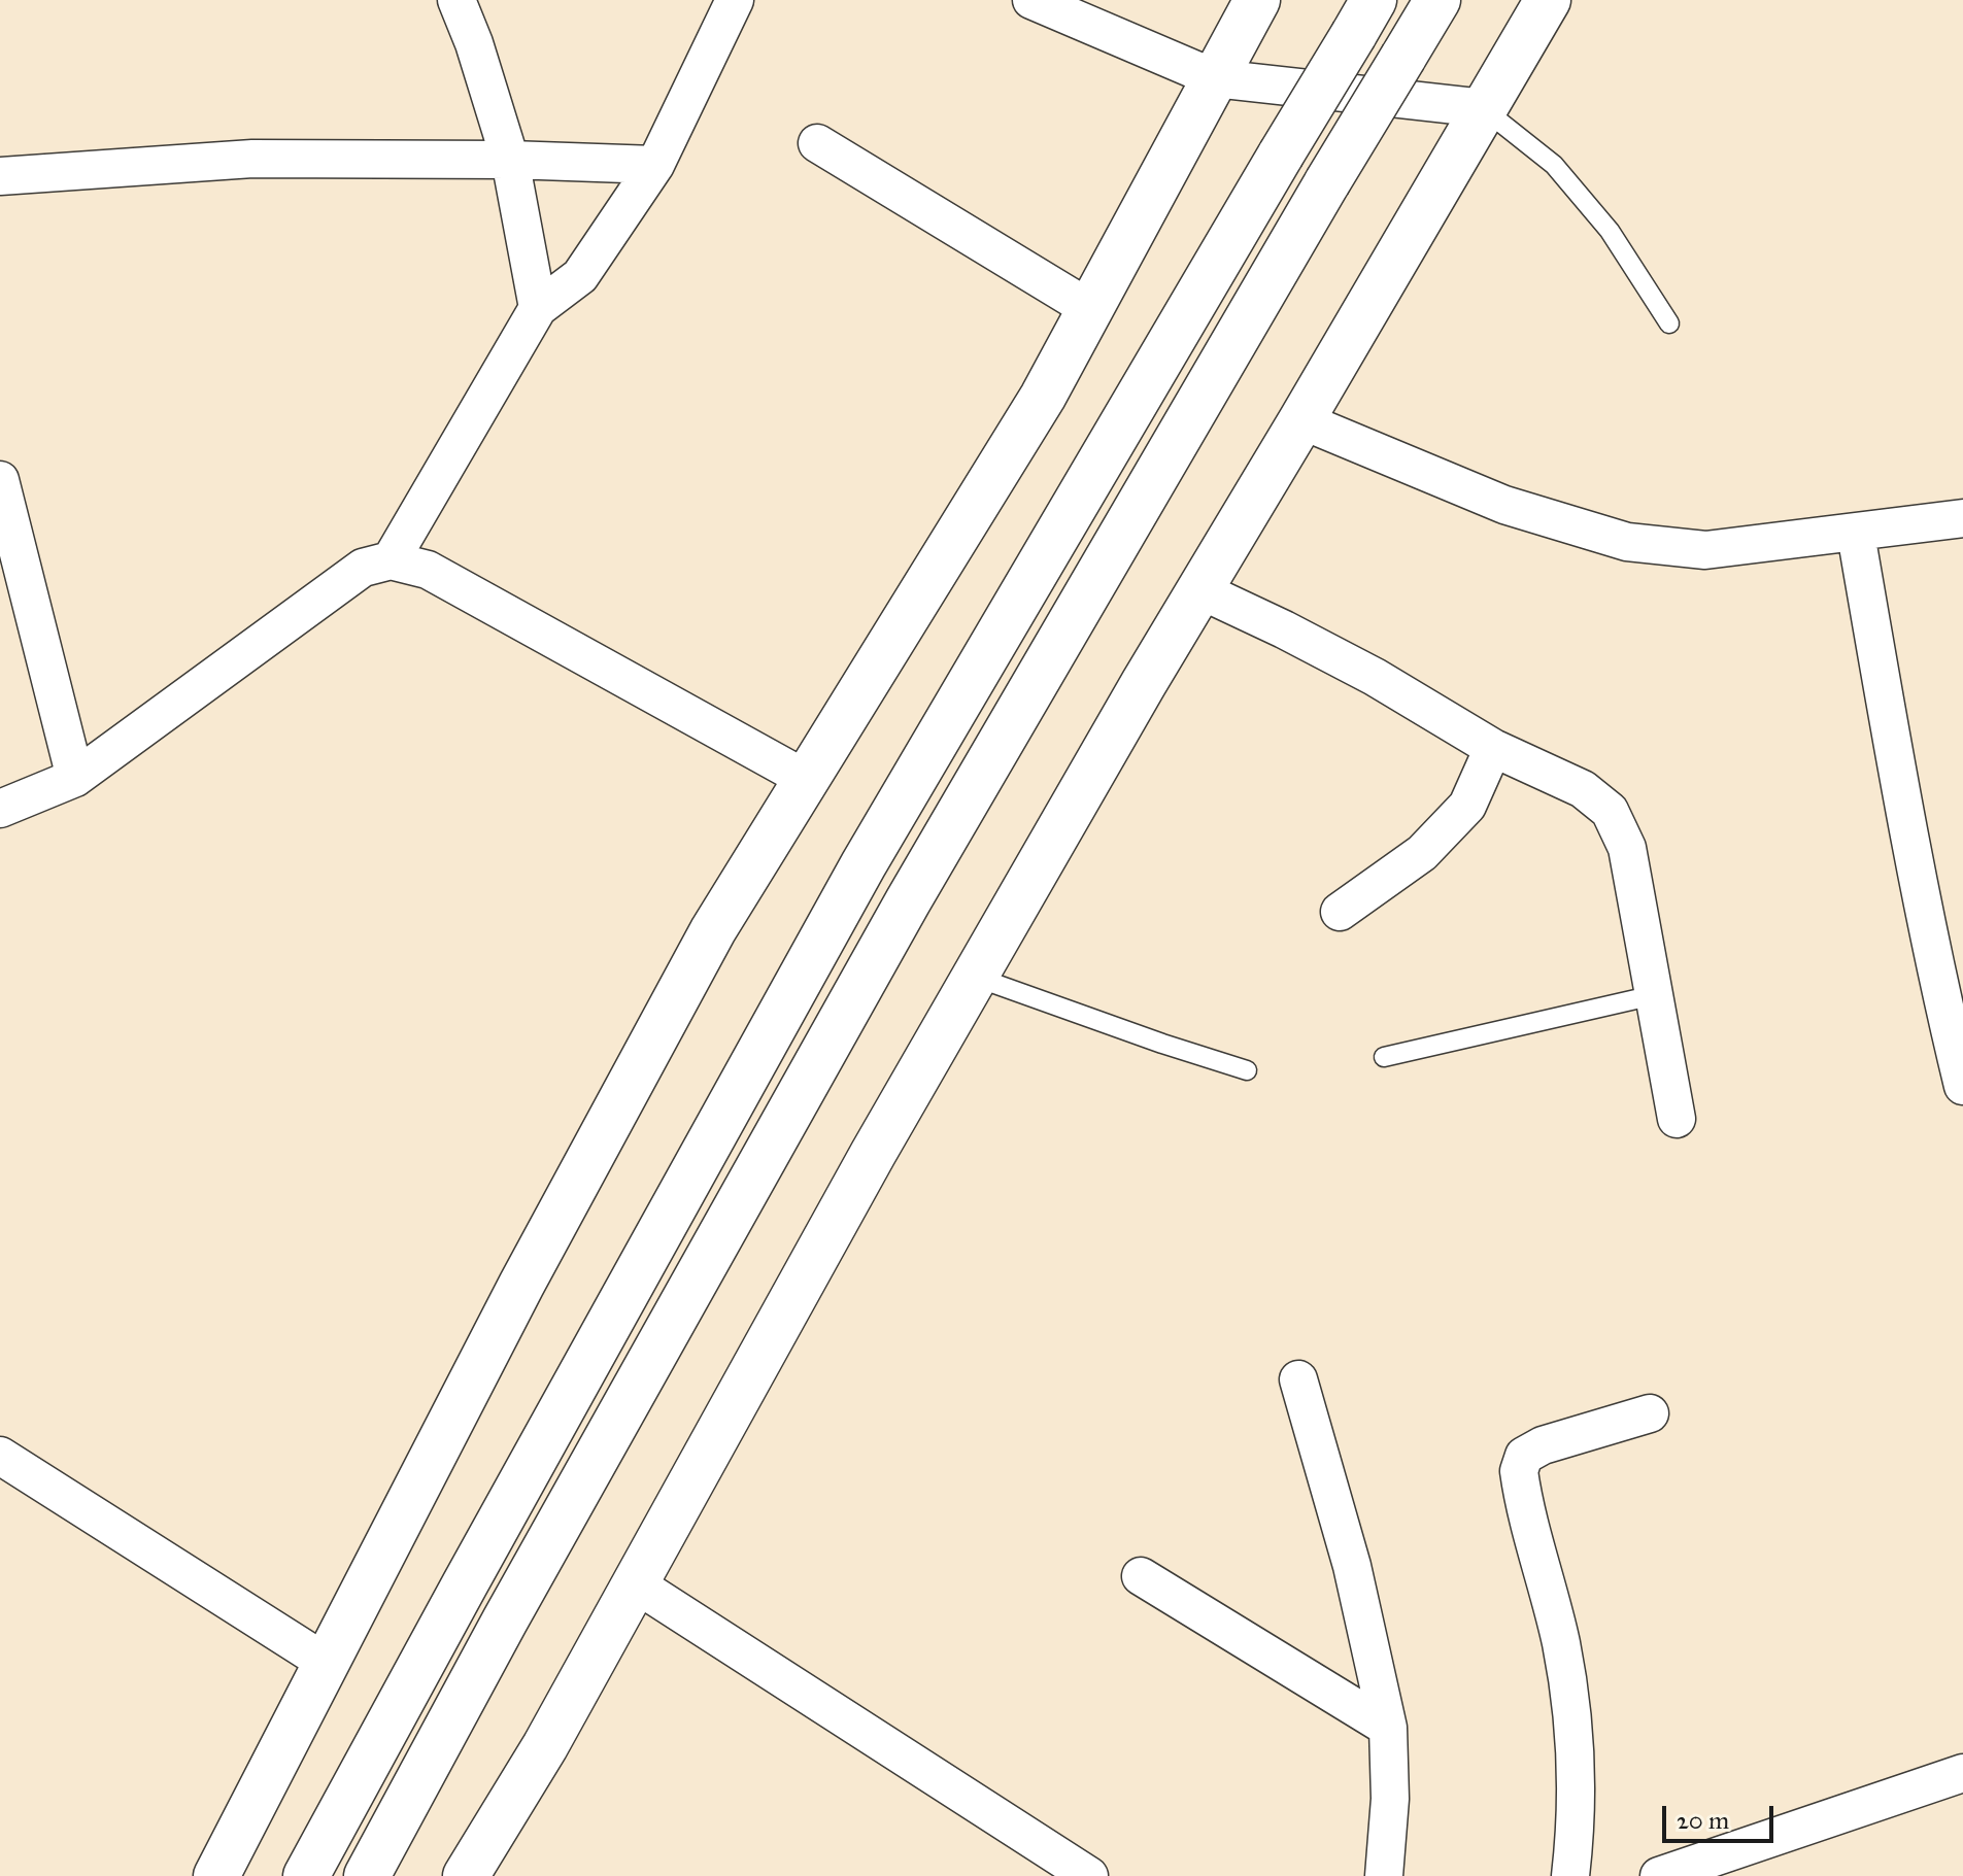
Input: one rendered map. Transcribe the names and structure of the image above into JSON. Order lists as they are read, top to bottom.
{
  "scale_bar": "20 m"
}
